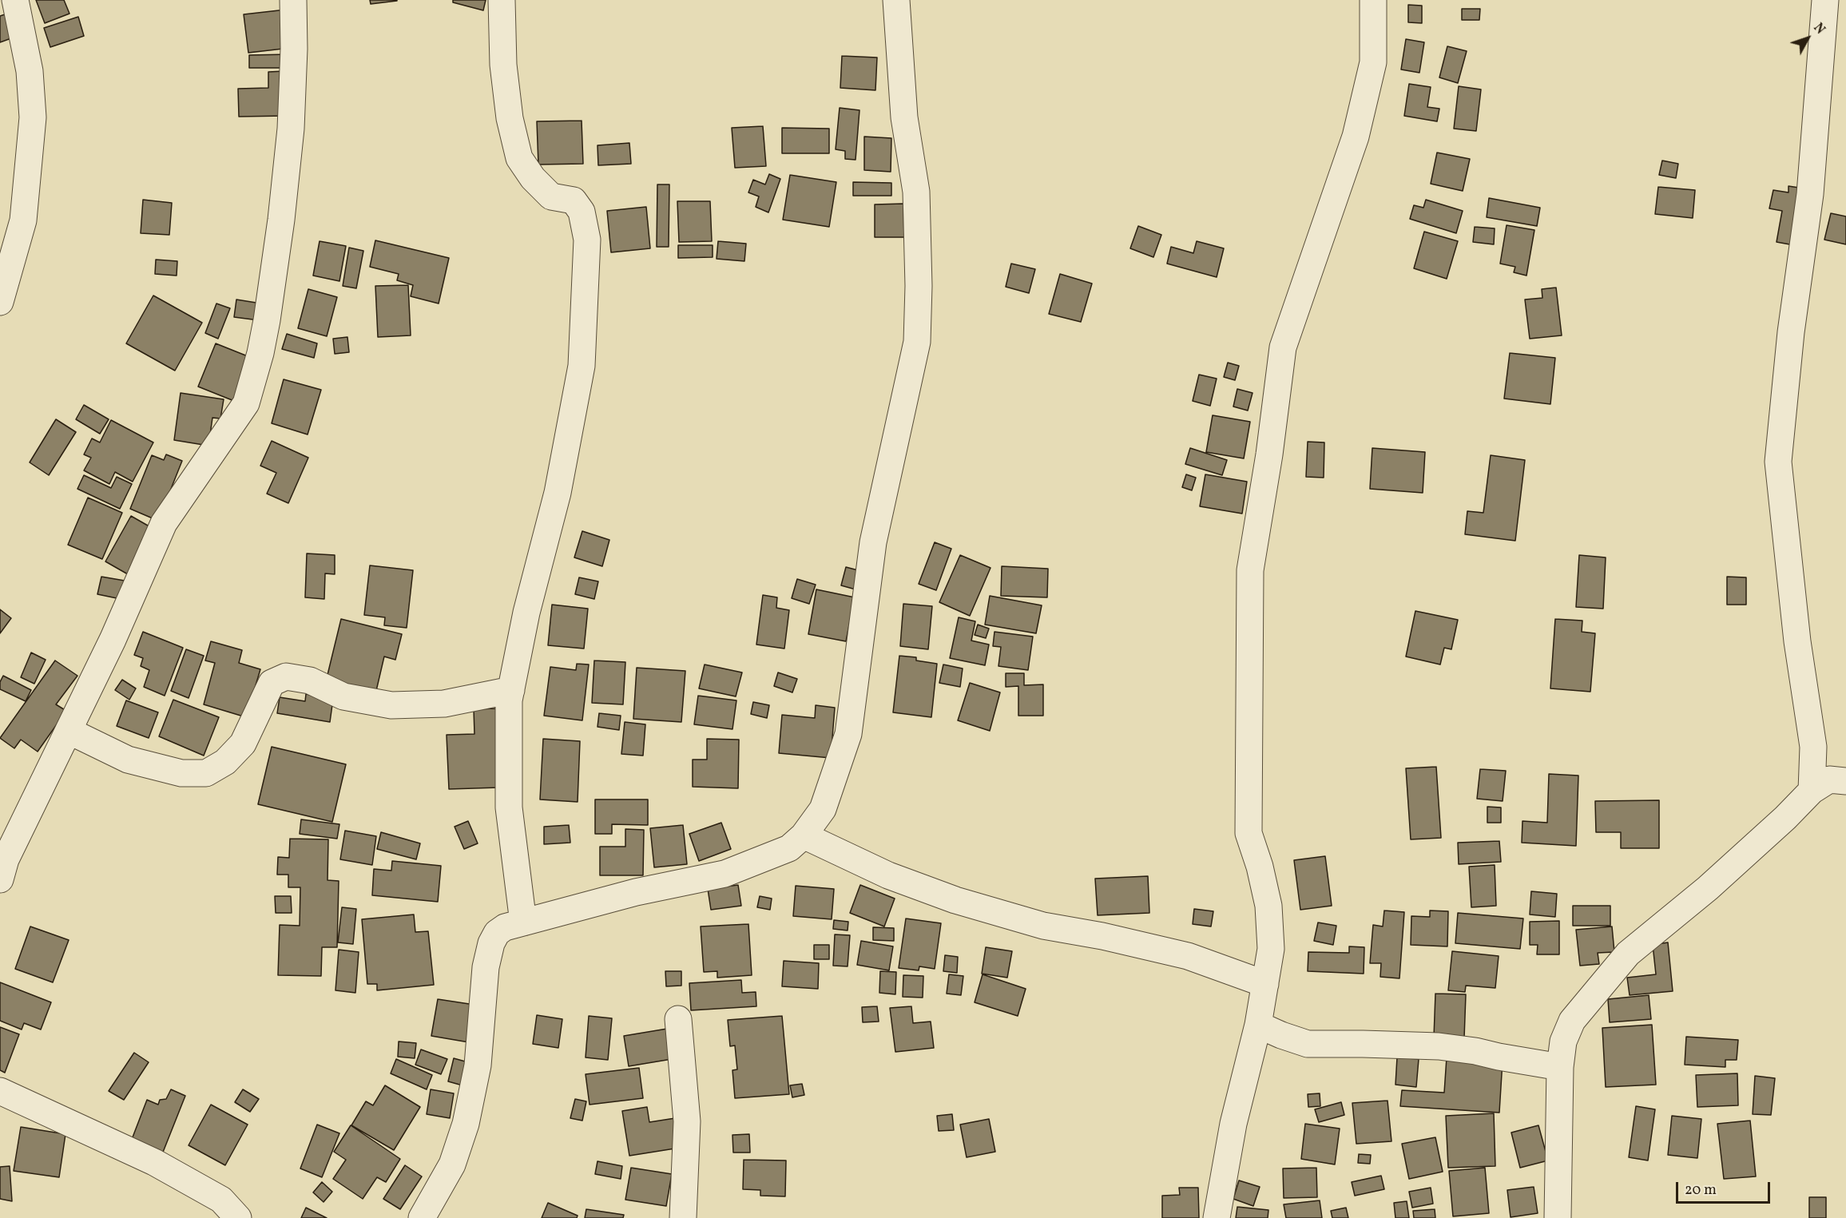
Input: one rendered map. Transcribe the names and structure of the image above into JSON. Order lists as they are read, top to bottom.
{
  "scale_bar": "20 m",
  "north": "top right"
}
